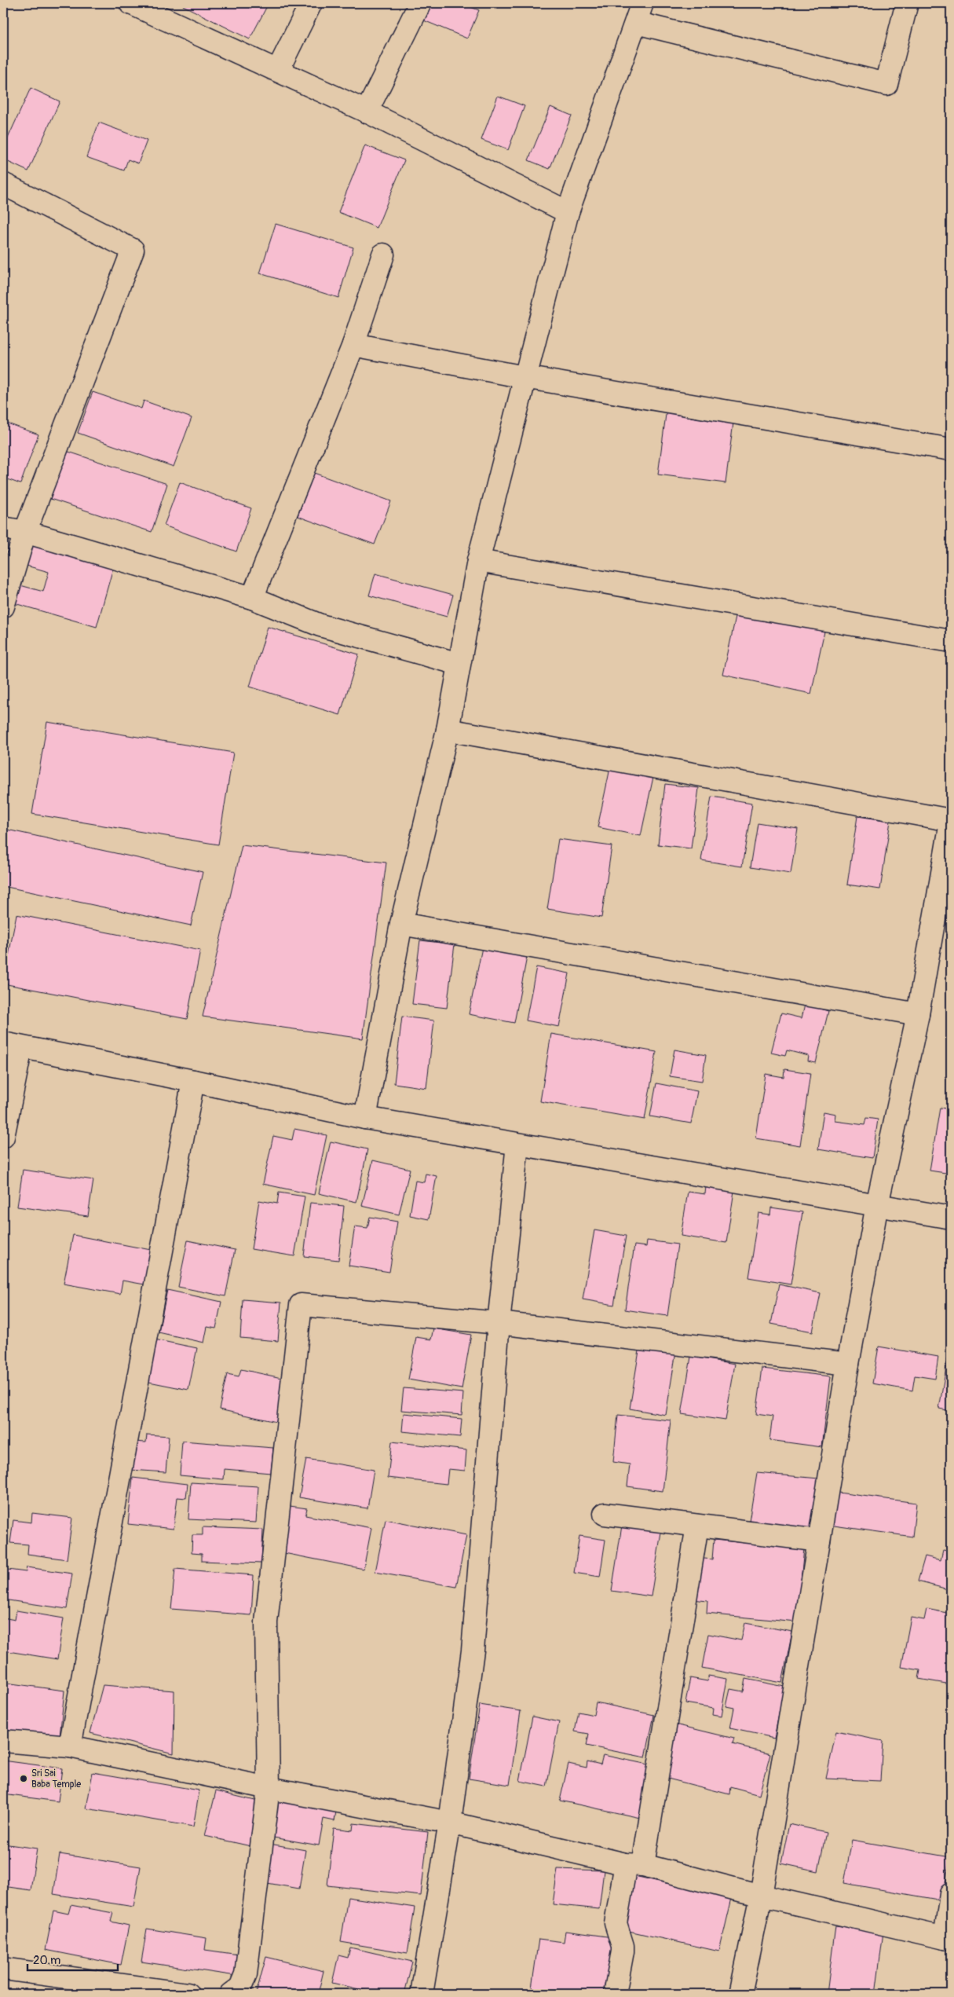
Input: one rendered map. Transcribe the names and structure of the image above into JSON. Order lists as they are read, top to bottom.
{
  "places": ["Sri Sai Baba Temple"],
  "scale_bar": "20 m"
}
